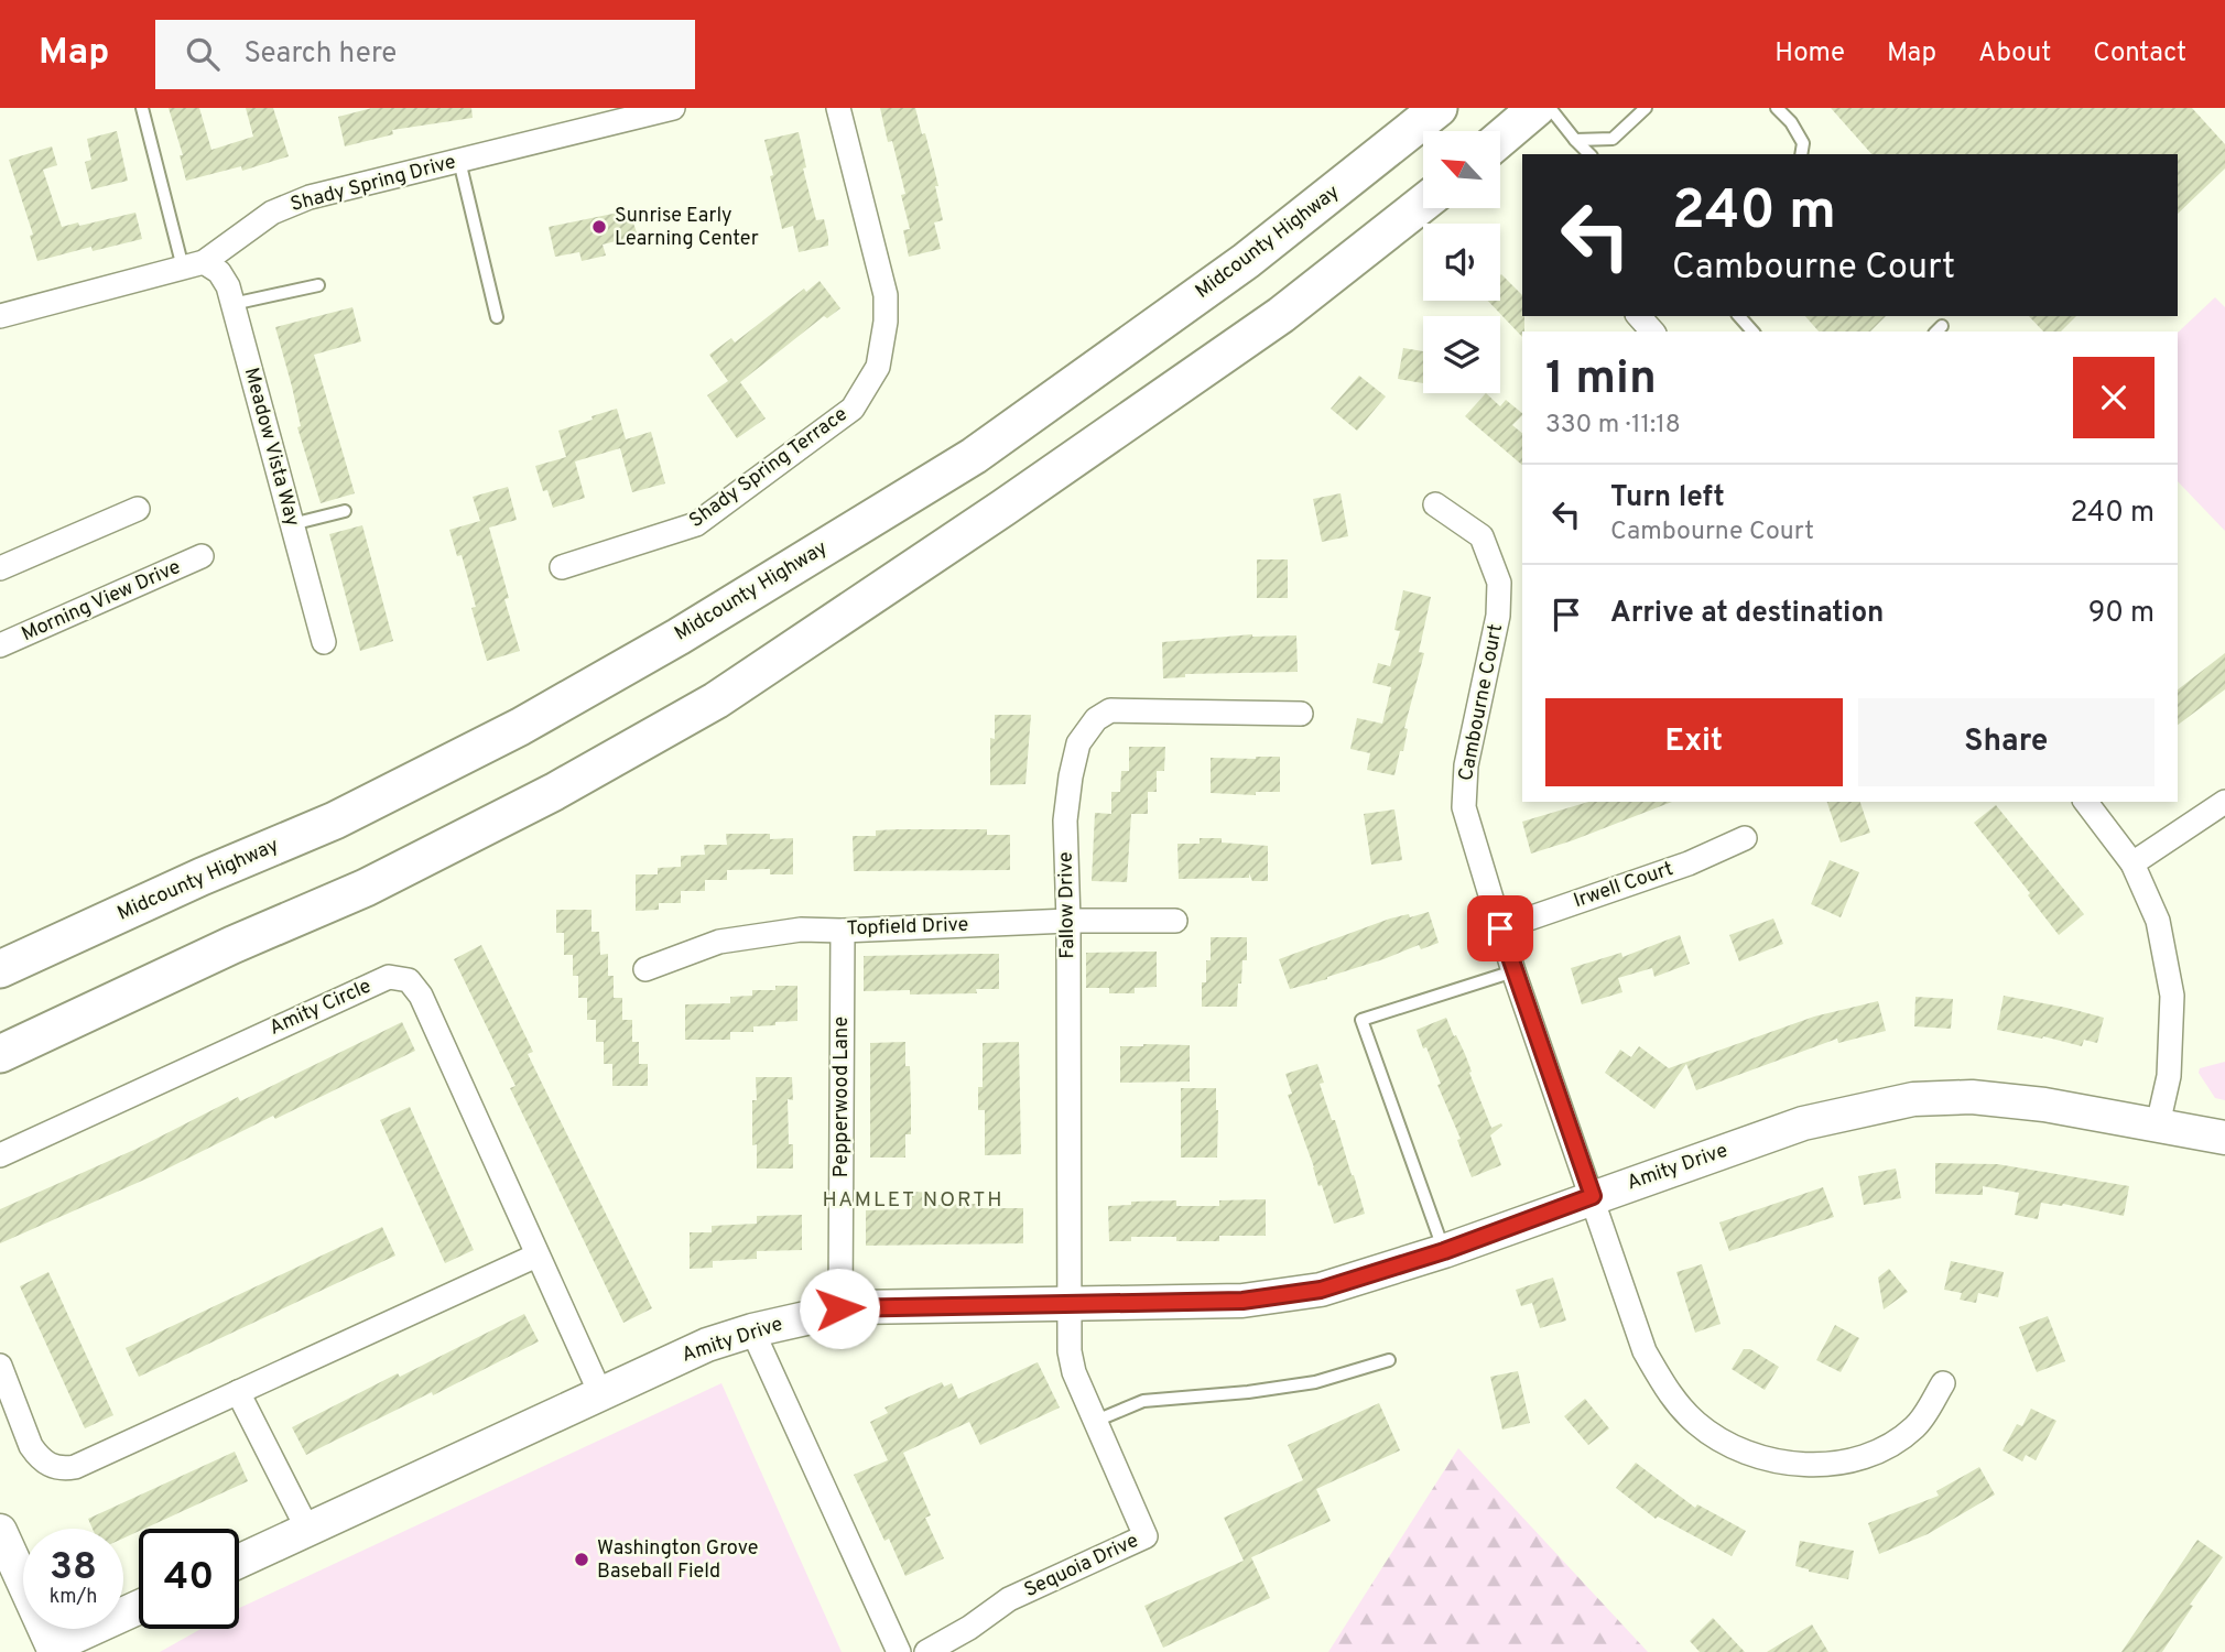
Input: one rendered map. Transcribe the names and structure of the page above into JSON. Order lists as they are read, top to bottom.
{
  "streets": {
    "main road": ["Midcounty Highway"],
    "street": [
      "Shady Spring Drive",
      "Meadow Vista Way",
      "Shady Spring Terrace",
      "Morning View Drive",
      "Cambourne Court",
      "Irwell Court",
      "Fallow Drive",
      "Topfield Drive",
      "Amity Circle",
      "Pepperwood Lane",
      "Amity Drive",
      "Sequoia Drive"
    ]
  },
  "crossings": [
    ["Shady Spring Drive", "Meadow Vista Way"],
    ["Cambourne Court", "Irwell Court"],
    ["Cambourne Court", "Amity Drive"],
    ["Fallow Drive", "Topfield Drive"],
    ["Fallow Drive", "Amity Drive"],
    ["Fallow Drive", "Sequoia Drive"],
    ["Topfield Drive", "Pepperwood Lane"],
    ["Amity Circle", "Amity Drive"],
    ["Pepperwood Lane", "Amity Drive"],
    ["Amity Drive", "Sequoia Drive"]
  ],
  "districts": ["HAMLET NORTH"],
  "places": ["Sunrise Early Learning Center", "Washington Grove Baseball Field"],
  "north": "top left",
  "page": {
    "header": "Map",
    "search": "Search here",
    "nav": [
      "Home",
      "Map",
      "About",
      "Contact"
    ],
    "turn": ["240 m", "Cambourne Court"],
    "heading": ["1 min", "330 m · 11:18"],
    "list": [
      {
        "name": "Turn left",
        "note": "Cambourne Court",
        "value": "240 m"
      },
      {
        "name": "Arrive at destination",
        "value": "90 m"
      }
    ],
    "buttons": ["Exit", "Share"],
    "speed": "38 km/h",
    "limit": "40"
  }
}
